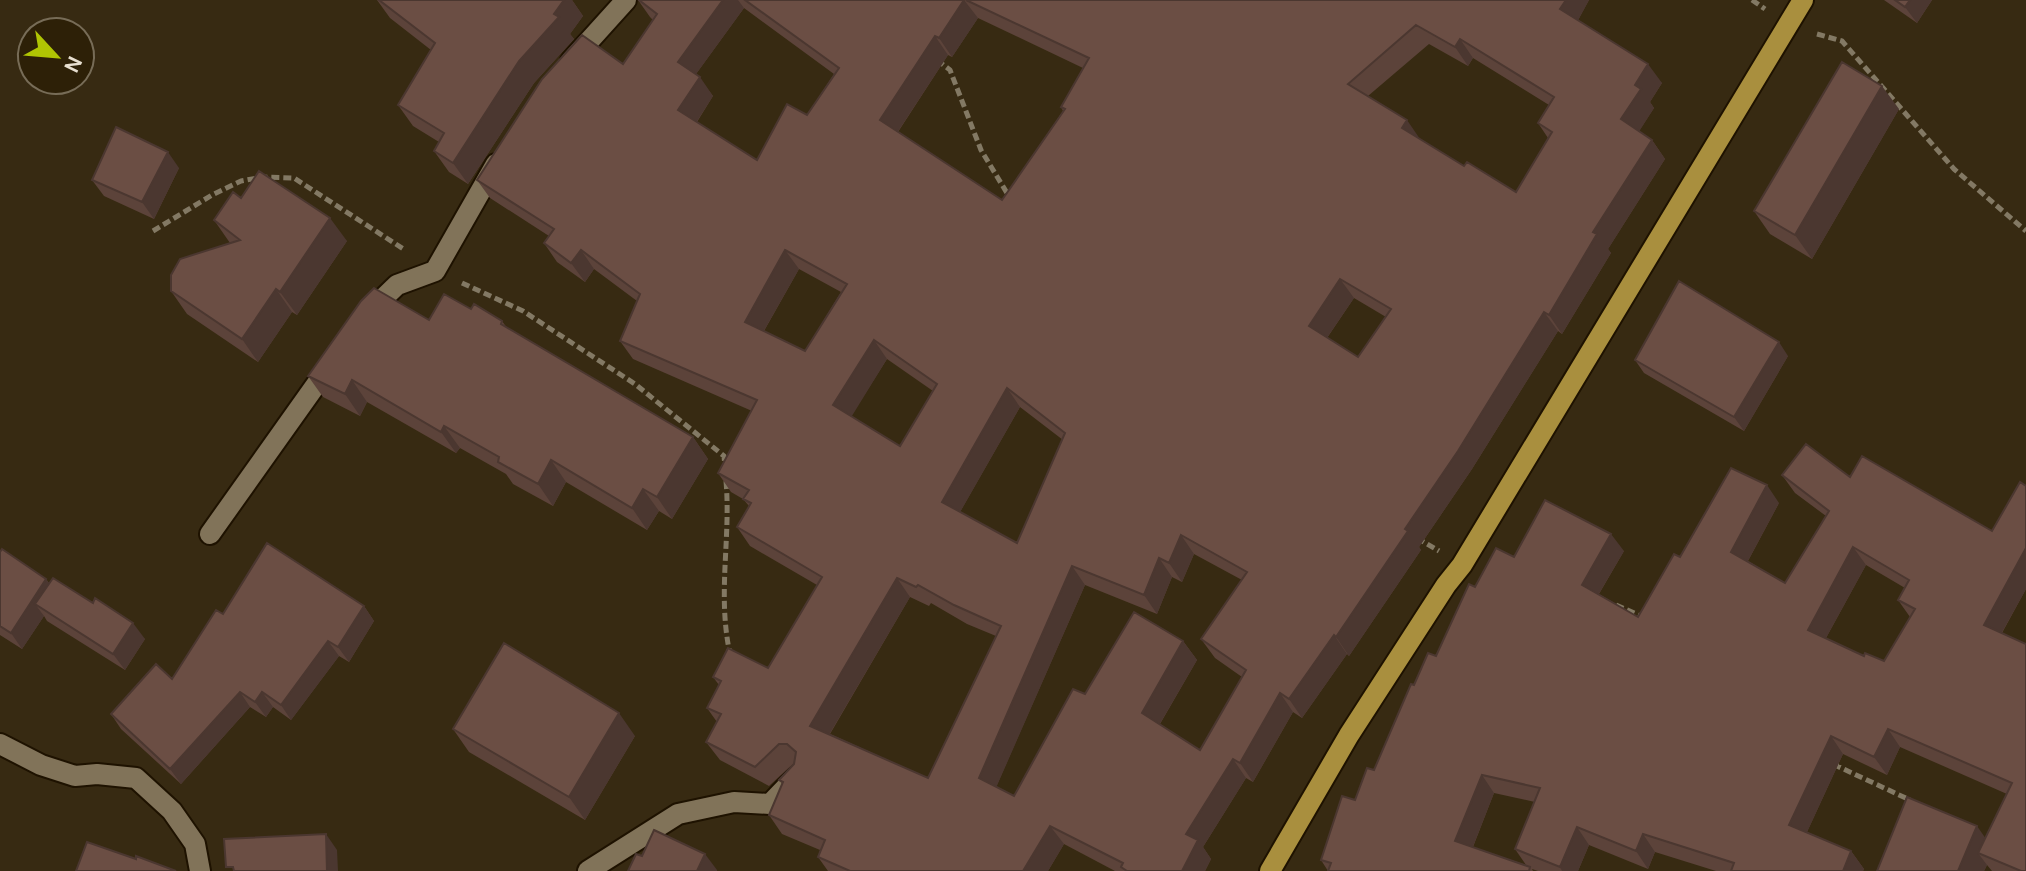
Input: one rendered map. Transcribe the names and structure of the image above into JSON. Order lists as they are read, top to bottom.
{
  "north": "bottom right"
}
